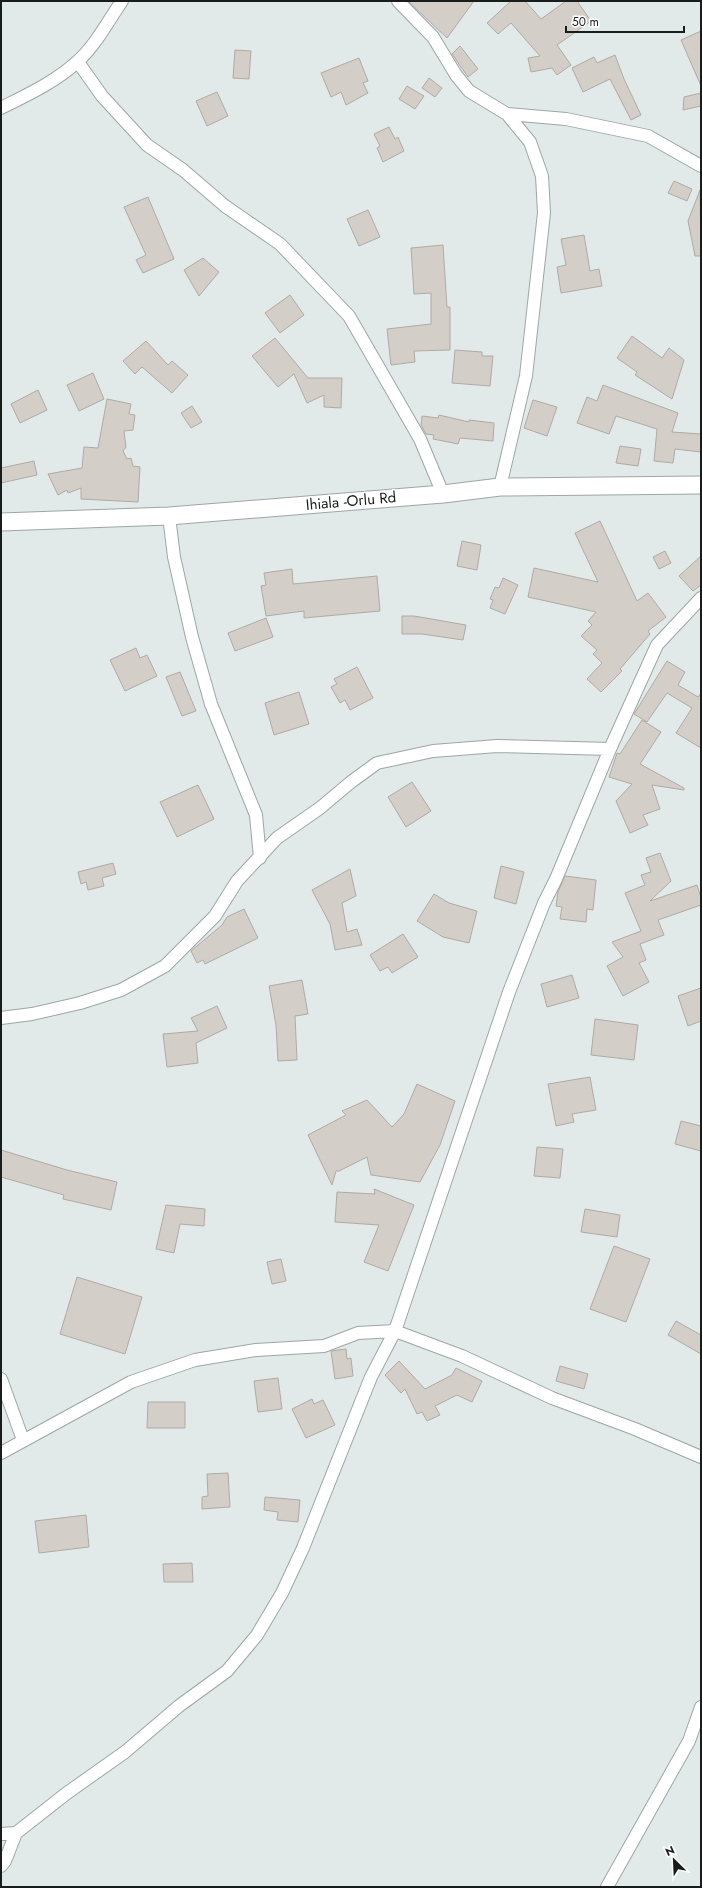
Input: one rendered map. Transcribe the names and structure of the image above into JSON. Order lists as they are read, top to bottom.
{
  "streets": {
    "main road": ["Ihiala -Orlu Rd"]
  },
  "scale_bar": "50 m",
  "north": "top left"
}
